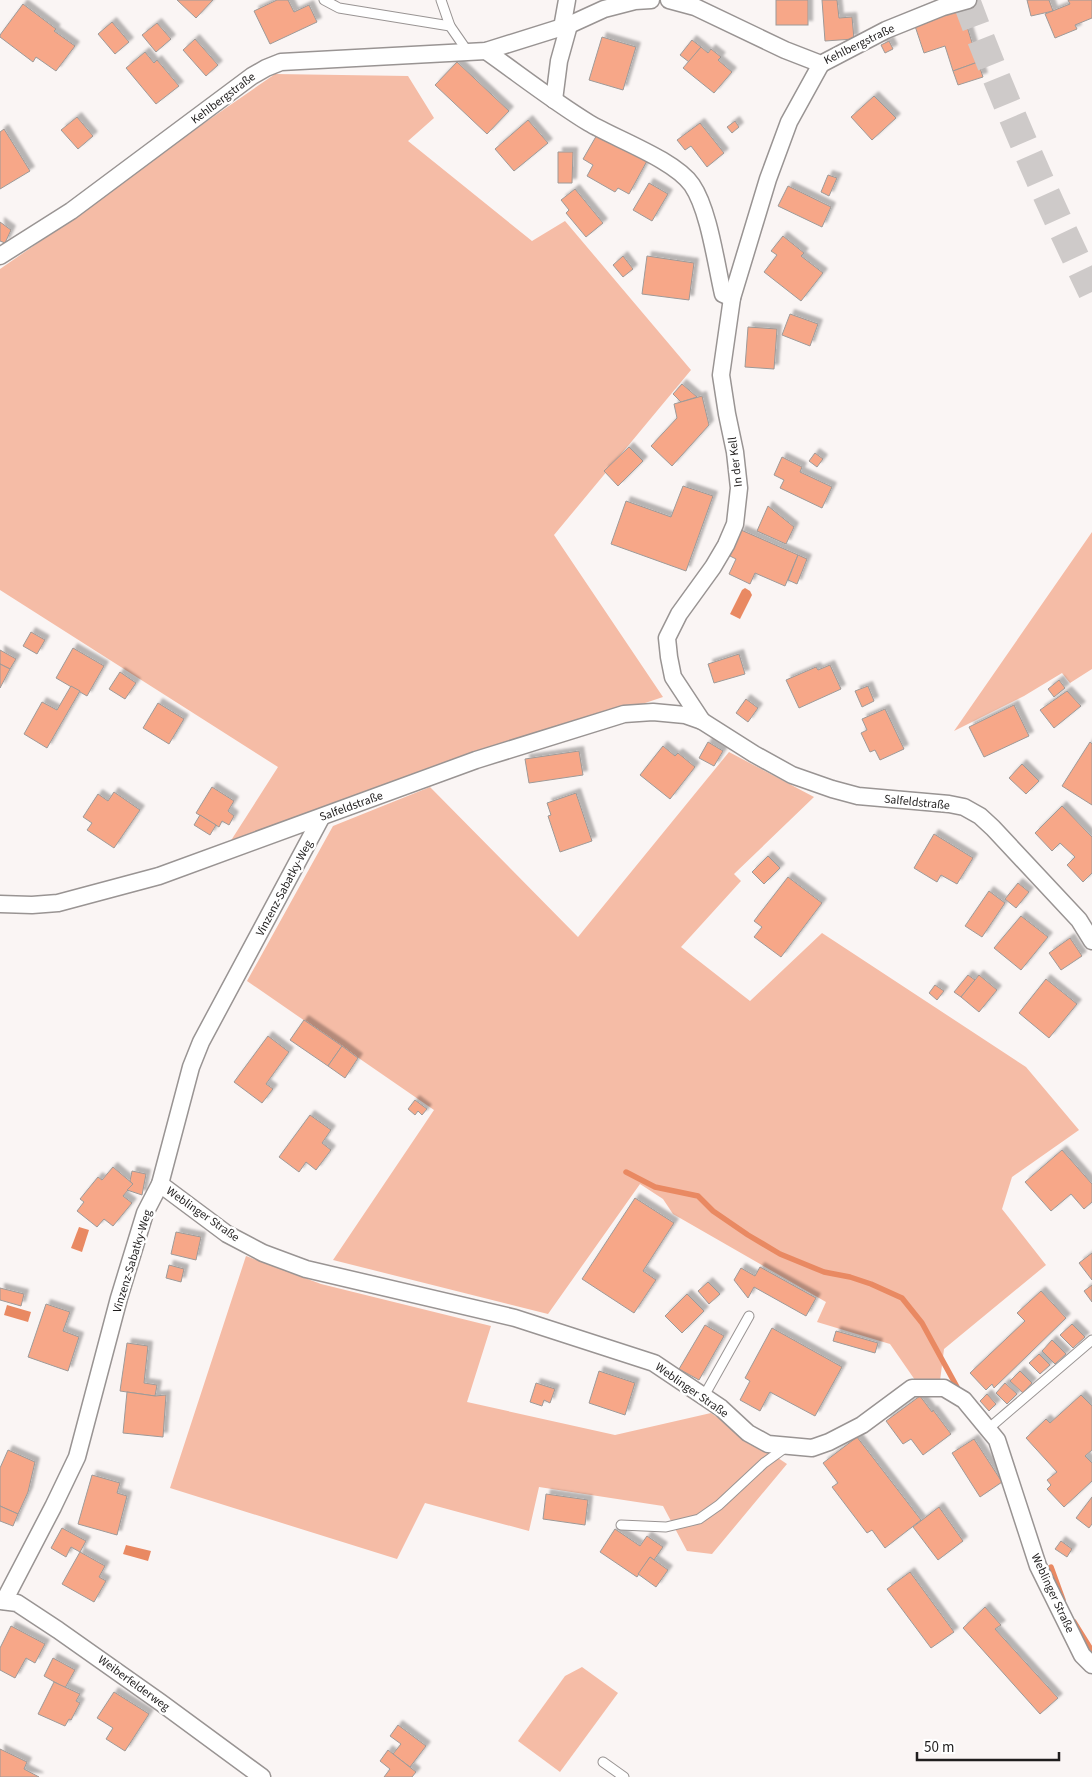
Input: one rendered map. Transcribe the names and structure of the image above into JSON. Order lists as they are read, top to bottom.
{
  "streets": {
    "street": [
      "Kehlbergstraße",
      "In der Kell",
      "Salfeldstraße",
      "Vinzenz-Sabatky-Weg",
      "Weblinger Straße",
      "Weiberfelderweg"
    ]
  },
  "crossings": [
    ["Kehlbergstraße", "In der Kell"],
    ["In der Kell", "Salfeldstraße"],
    ["Salfeldstraße", "Vinzenz-Sabatky-Weg"],
    ["Vinzenz-Sabatky-Weg", "Weblinger Straße"],
    ["Vinzenz-Sabatky-Weg", "Weiberfelderweg"]
  ],
  "scale_bar": "50 m"
}
